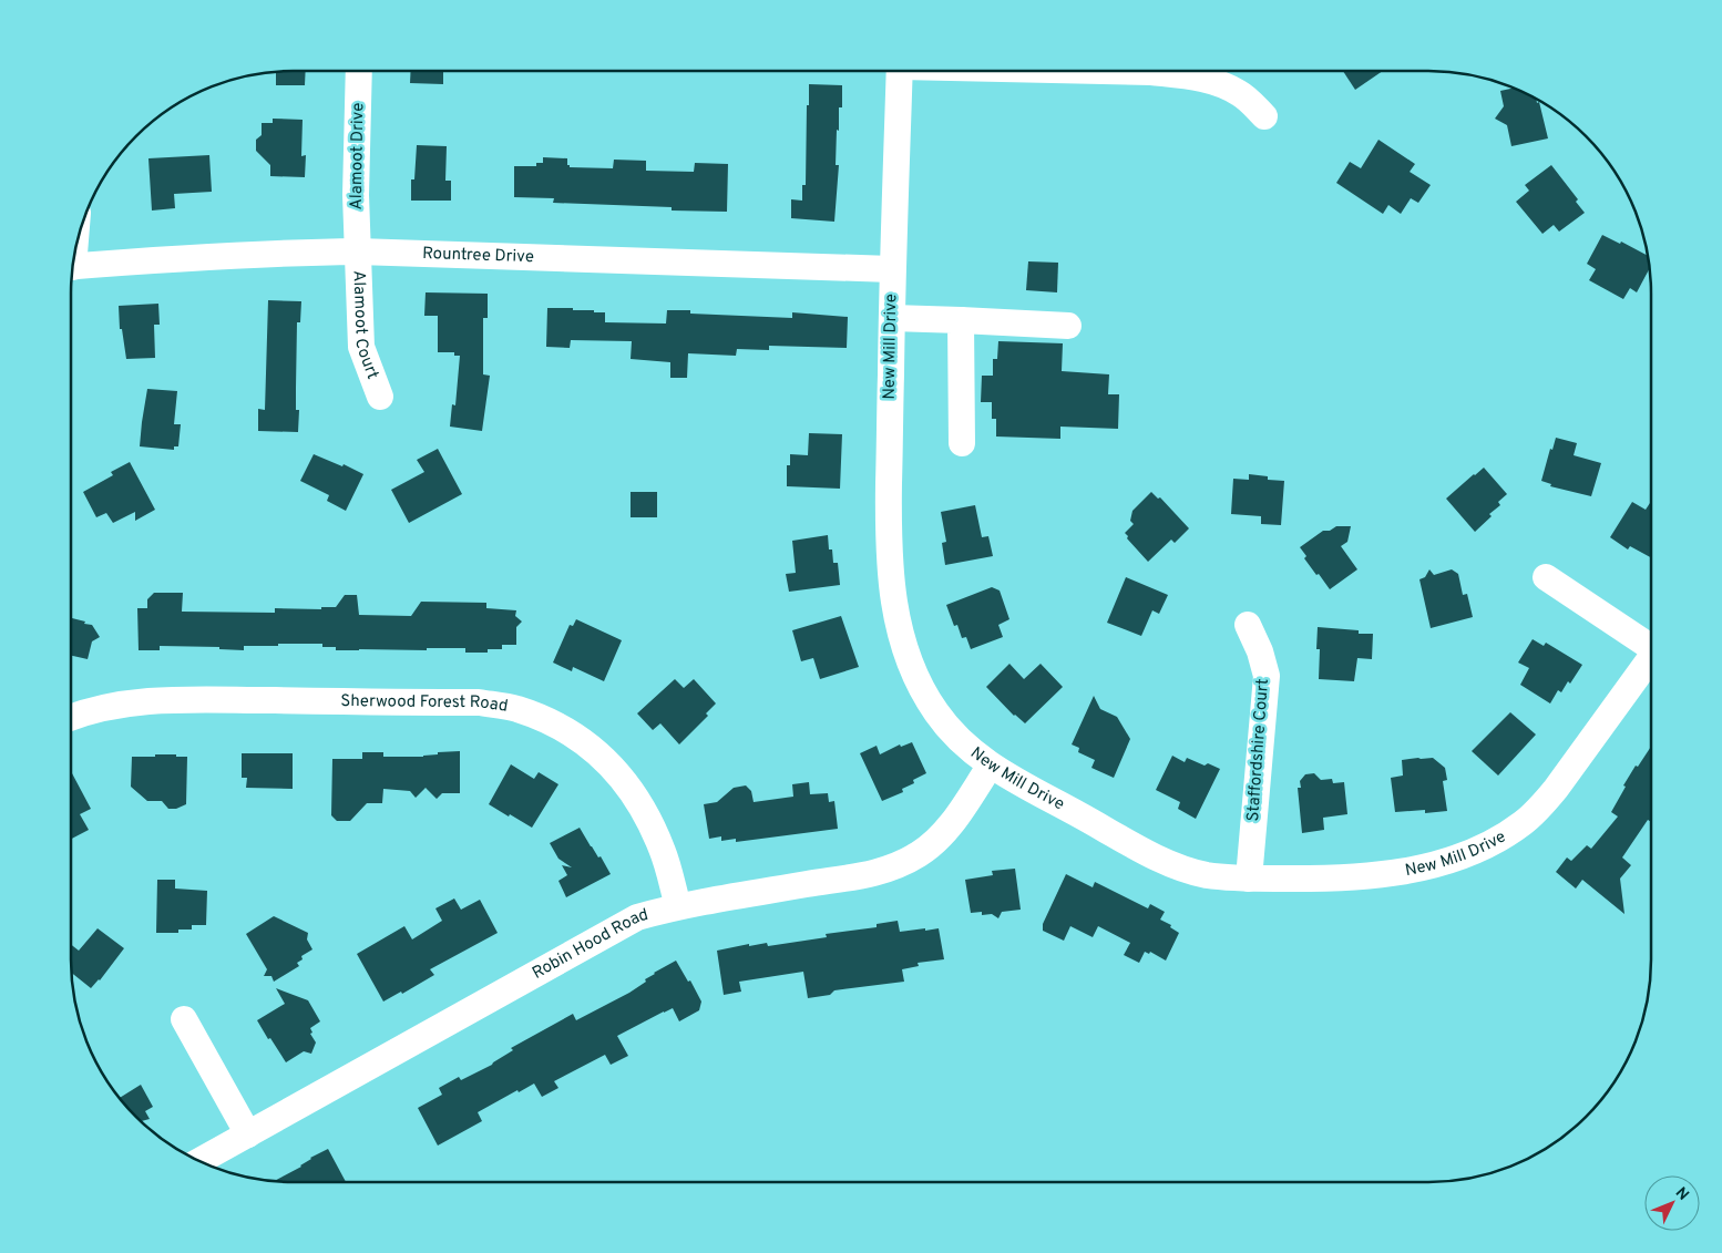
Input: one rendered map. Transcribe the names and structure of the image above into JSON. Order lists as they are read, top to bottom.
{
  "streets": {
    "street": [
      "Alamoot Drive",
      "Rountree Drive",
      "Alamoot Court",
      "New Mill Drive",
      "Sherwood Forest Road",
      "Staffordshire Court",
      "Robin Hood Road"
    ]
  },
  "crossings": [
    ["Alamoot Drive", "Rountree Drive"],
    ["Alamoot Drive", "Alamoot Court"],
    ["Rountree Drive", "Alamoot Court"],
    ["Rountree Drive", "New Mill Drive"],
    ["New Mill Drive", "Staffordshire Court"],
    ["New Mill Drive", "Robin Hood Road"],
    ["Sherwood Forest Road", "Robin Hood Road"]
  ],
  "north": "top right"
}
